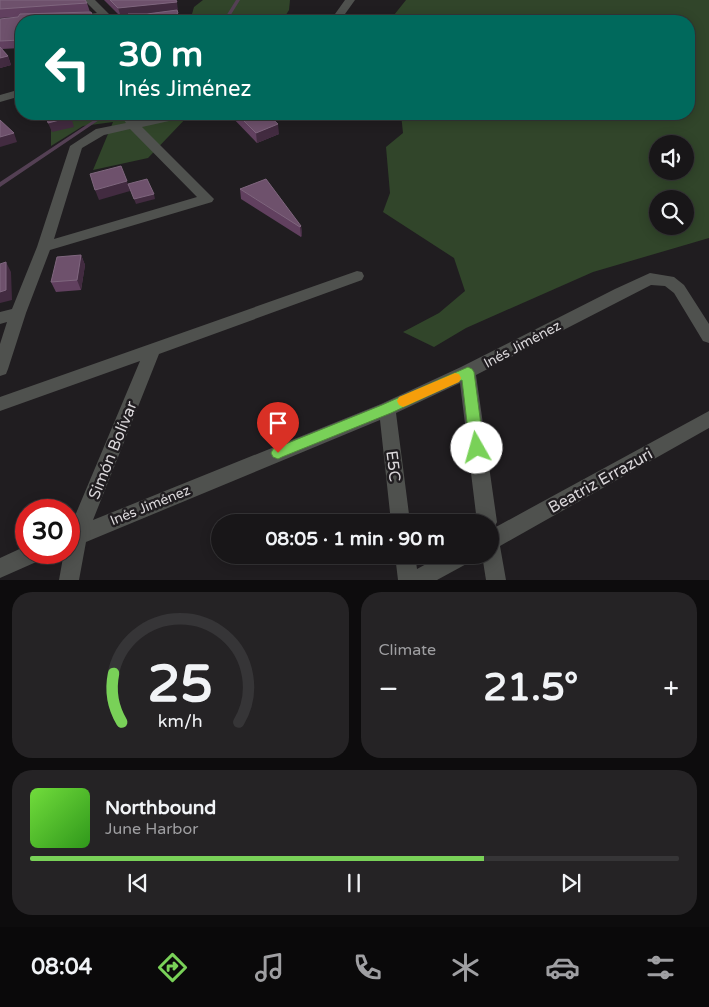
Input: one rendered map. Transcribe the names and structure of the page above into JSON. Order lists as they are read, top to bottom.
{
  "streets": {
    "street": [
      "Inés Jiménez",
      "Simón Bolívar",
      "E5C",
      "Beatriz Errazuri"
    ]
  },
  "crossings": [
    ["Inés Jiménez", "E5C"]
  ],
  "page": {
    "turn": ["30 m", "Inés Jiménez"],
    "limit": "30",
    "trip": "08:05 · 1 min · 90 m",
    "tile": "Climate",
    "heat": ["−", "21.5°", "+"],
    "song": ["Northbound", "June Harbor"],
    "tabs": "08:04",
    "gauge": ["25", "km/h"]
  }
}
